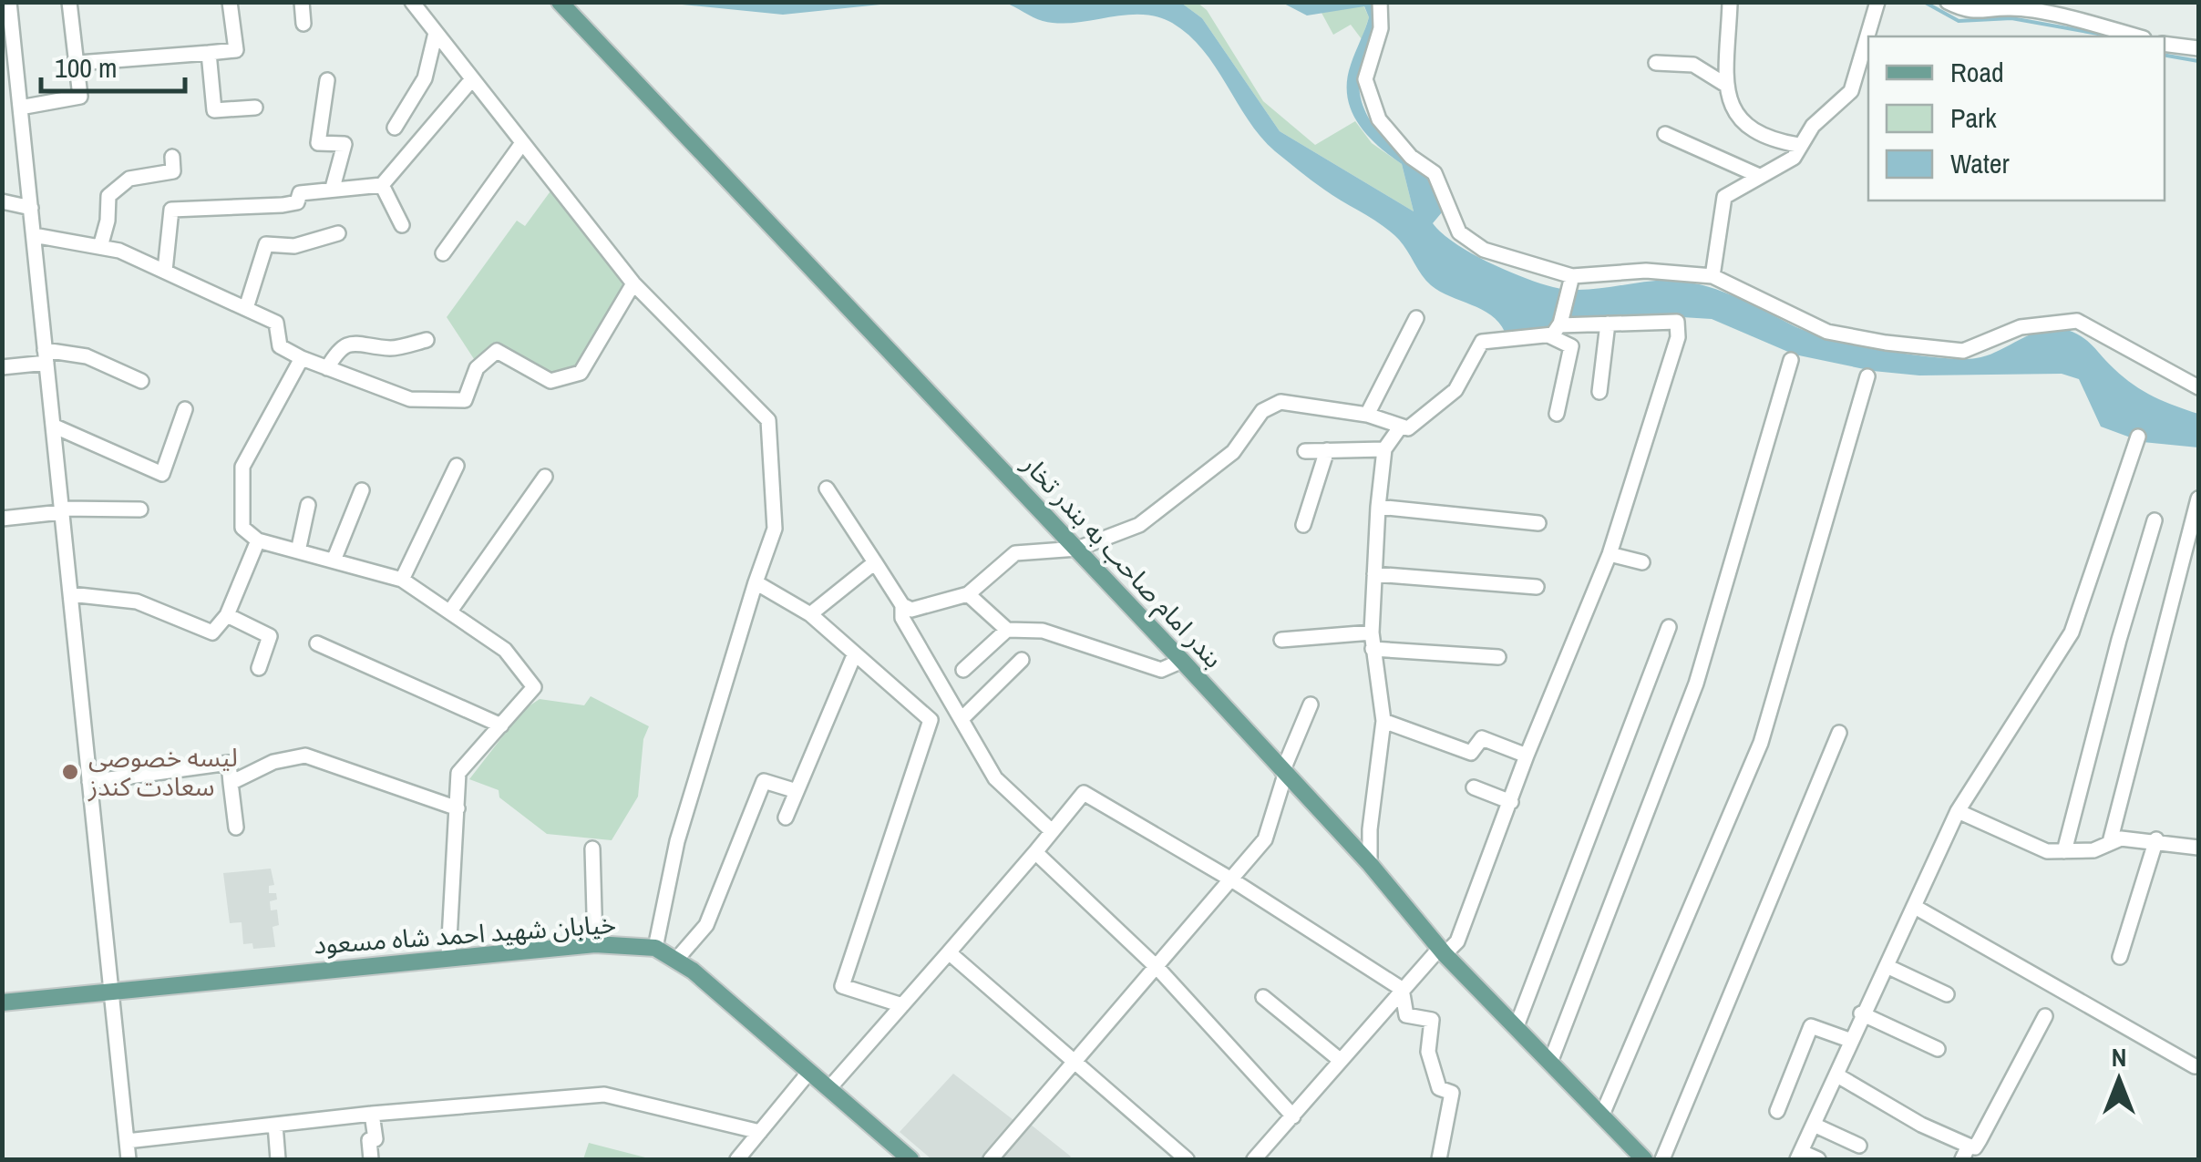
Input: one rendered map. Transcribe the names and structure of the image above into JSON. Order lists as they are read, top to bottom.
{
  "streets": {
    "main road": ["بندر امام صاحب به بندر تخار", "خیابان شهید احمد شاه مسعود"]
  },
  "places": ["لیسه خصوصی سعادت کندز"],
  "legend": ["Road", "Park", "Water"],
  "scale_bar": "100 m",
  "north": "top"
}
